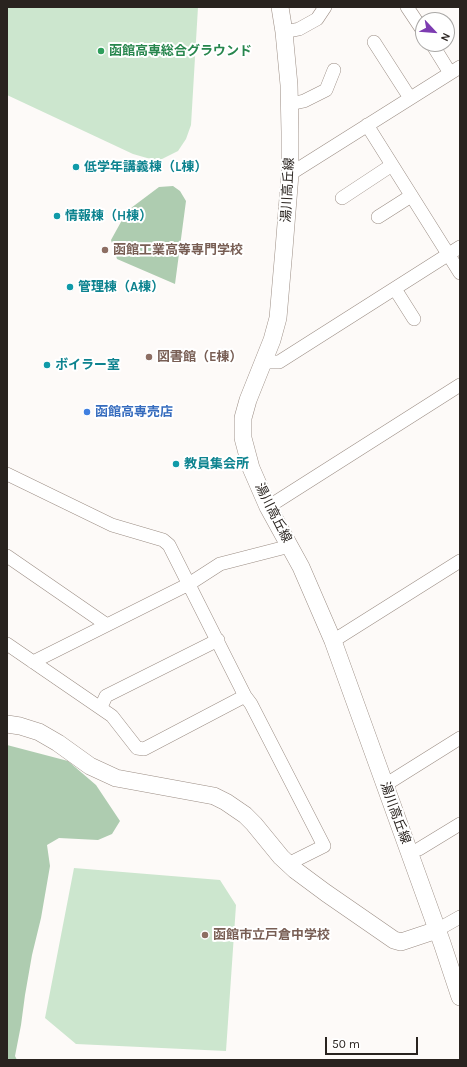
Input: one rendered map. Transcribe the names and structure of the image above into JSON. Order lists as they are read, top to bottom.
{
  "streets": {
    "street": ["湯川高丘線"]
  },
  "places": [
    "函館高専総合グラウンド",
    "低学年講義棟（L棟）",
    "情報棟（H棟）",
    "函館工業高等専門学校",
    "管理棟（A棟）",
    "図書館（E棟）",
    "ボイラー室",
    "函館高専売店",
    "教員集会所",
    "函館市立戸倉中学校"
  ],
  "scale_bar": "50 m",
  "north": "bottom right"
}
